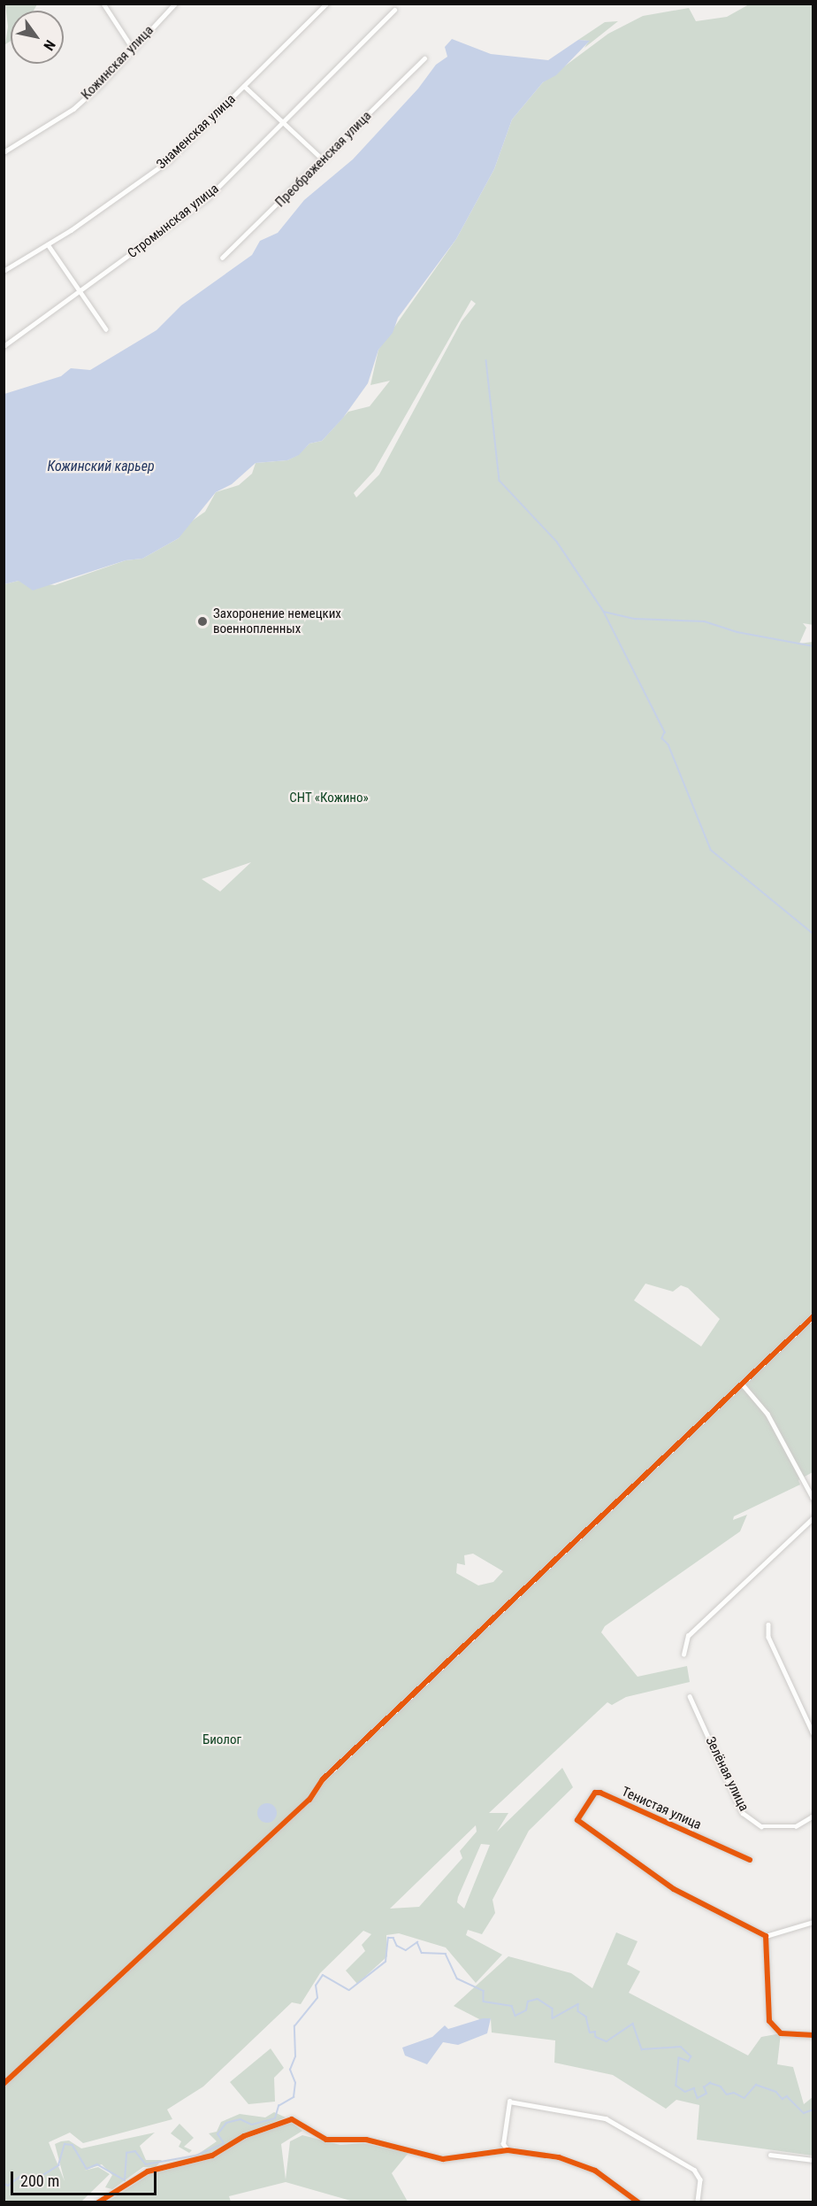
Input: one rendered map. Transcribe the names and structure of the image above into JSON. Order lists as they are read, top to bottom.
{
  "streets": {
    "street": [
      "Кожинская улица",
      "Знаменская улица",
      "Преображенская улица",
      "Стромынская улица",
      "Зелёная улица",
      "Тенистая улица"
    ]
  },
  "water": ["Кожинский карьер"],
  "parks": ["СНТ «Кожино»", "Биолог"],
  "places": ["Захоронение немецких военнопленных"],
  "scale_bar": "200 m",
  "north": "bottom right"
}
